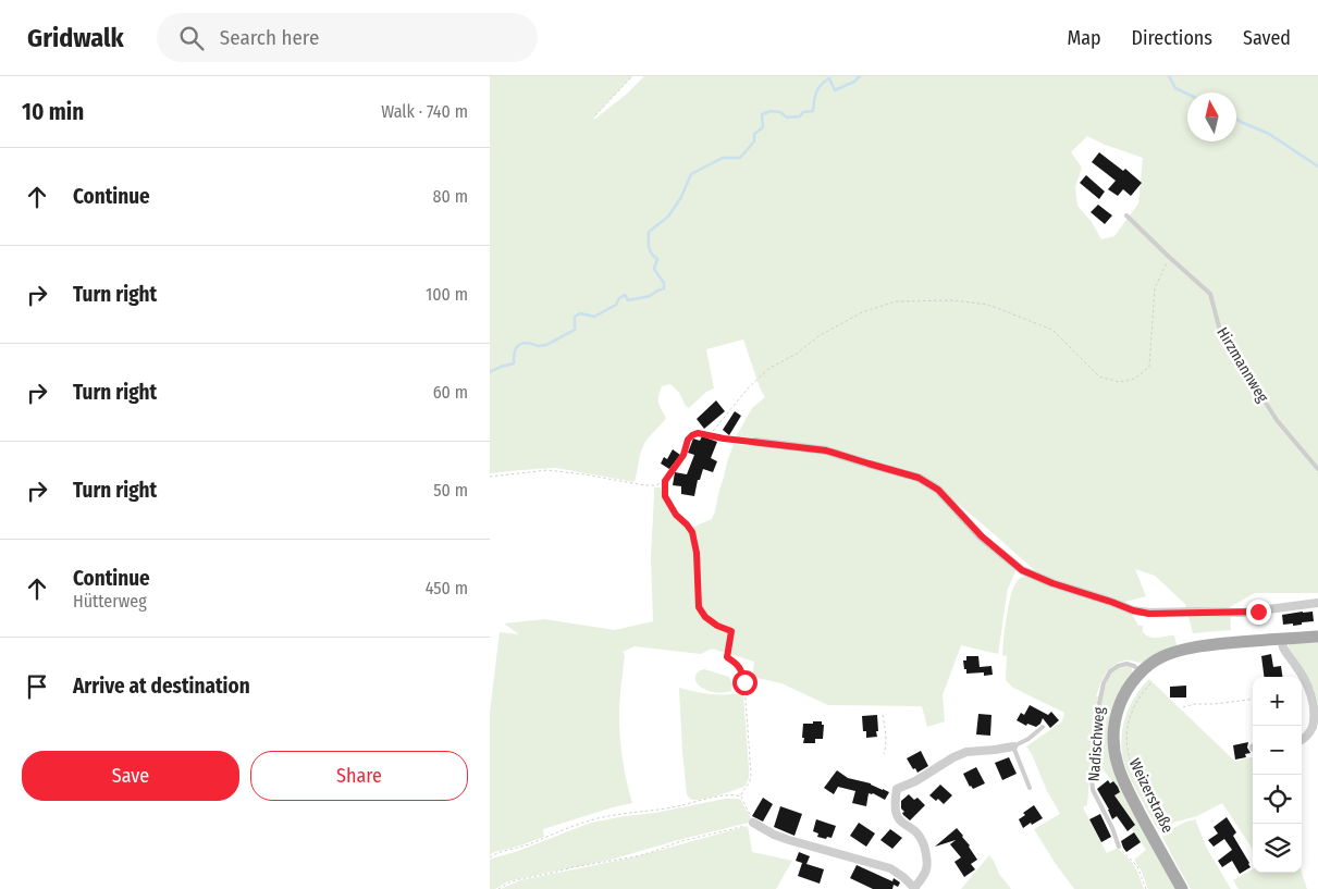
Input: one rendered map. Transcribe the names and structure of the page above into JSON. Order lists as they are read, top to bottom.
{
  "streets": {
    "main road": ["Weizerstraße"],
    "lane": ["Hirzmannweg", "Nadischweg"]
  },
  "crossings": [
    ["Nadischweg", "Weizerstraße"]
  ],
  "north": "top",
  "page": {
    "header": "Gridwalk",
    "search": "Search here",
    "nav": ["Map", "Directions", "Saved"],
    "heading": ["10 min", "Walk · 740 m"],
    "list": [
      ["Continue", "80 m"],
      ["Turn right", "100 m"],
      ["Turn right", "60 m"],
      ["Turn right", "50 m"],
      ["Continue", "Hütterweg", "450 m"],
      "Arrive at destination"
    ],
    "map_buttons": ["+", "−"],
    "buttons": ["Save", "Share"]
  }
}
